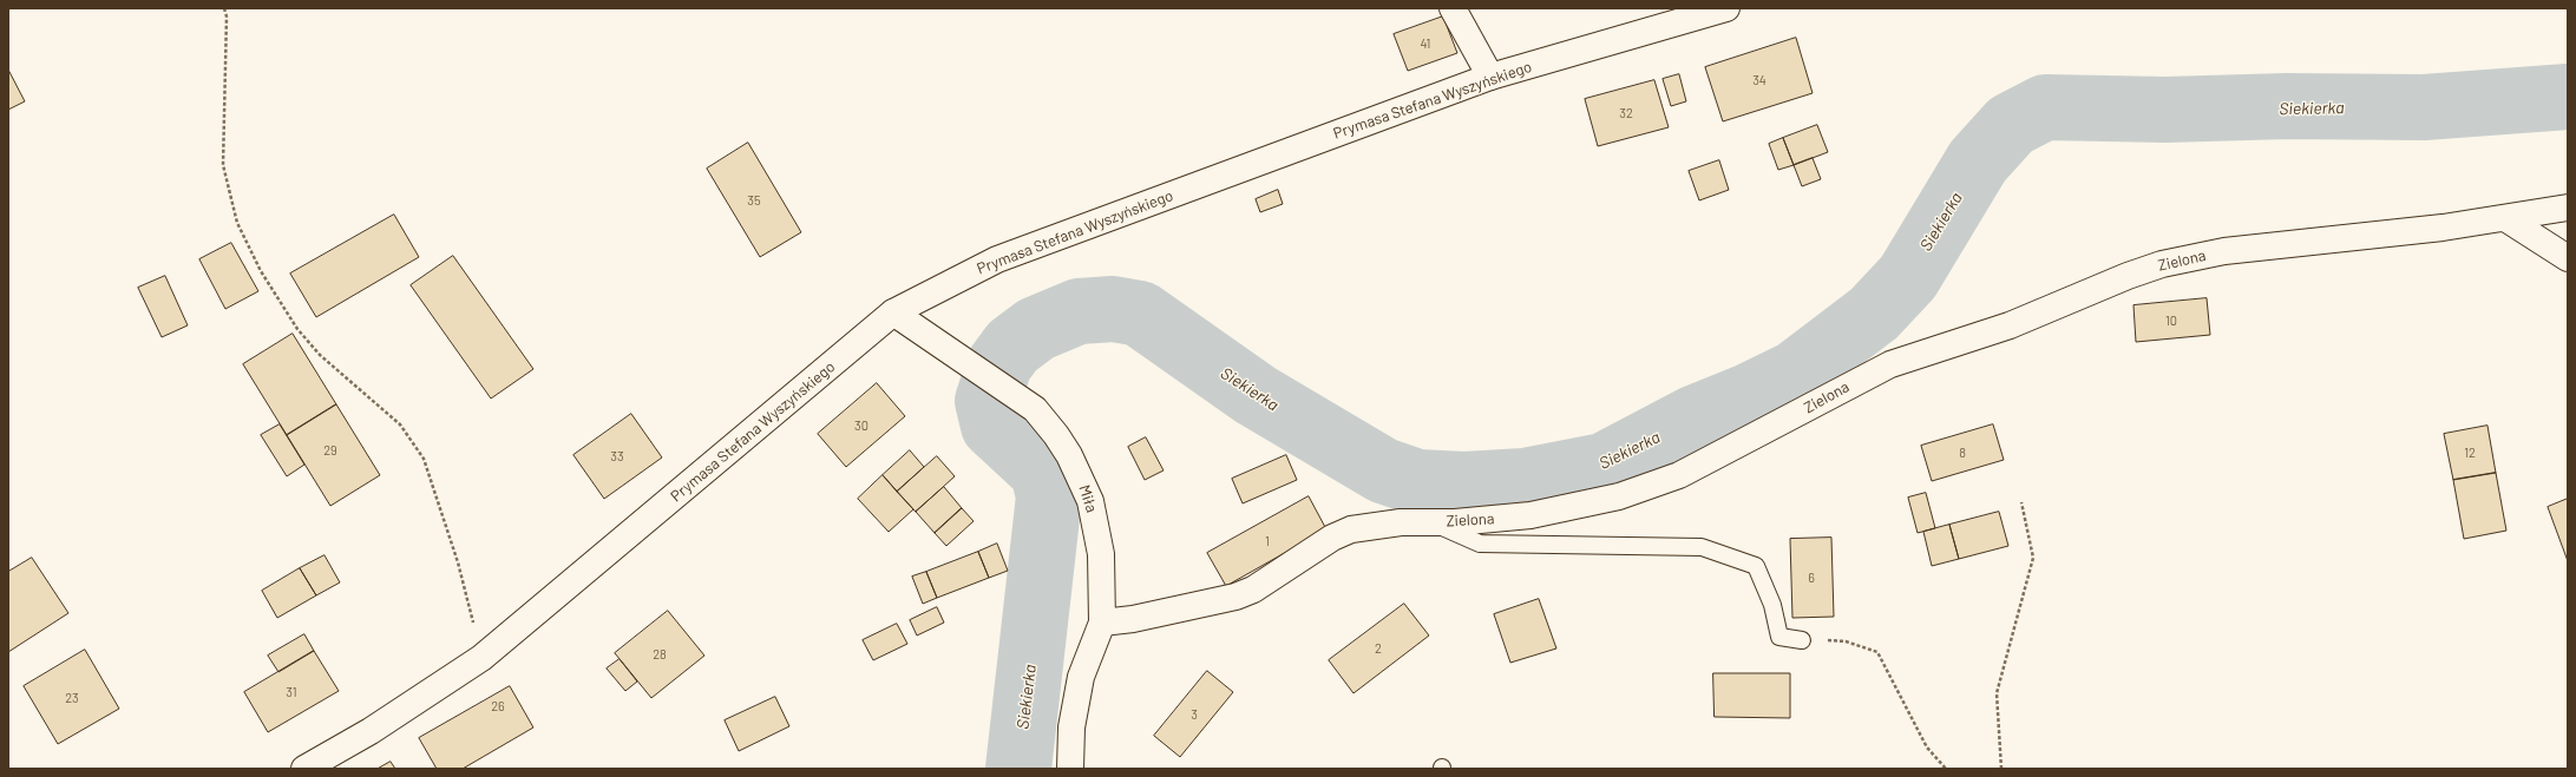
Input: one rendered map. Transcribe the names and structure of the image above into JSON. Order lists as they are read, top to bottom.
{
  "streets": {
    "street": ["Prymasa Stefana Wyszyńskiego", "Zielona", "Miła"]
  },
  "crossings": [
    ["Prymasa Stefana Wyszyńskiego", "Miła"],
    ["Zielona", "Miła"]
  ],
  "water": ["Siekierka"],
  "house_numbers": [
    "41",
    "34",
    "32",
    "35",
    "10",
    "30",
    "29",
    "8",
    "12",
    "33",
    "1",
    "6",
    "2",
    "28",
    "31",
    "23",
    "26",
    "3"
  ]
}
